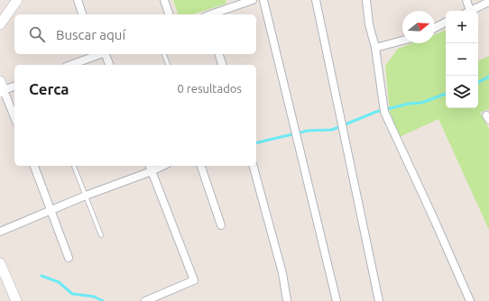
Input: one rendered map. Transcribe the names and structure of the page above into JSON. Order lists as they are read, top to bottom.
{
  "north": "right",
  "page": {
    "map_buttons": ["+", "−"],
    "search": "Buscar aquí",
    "heading": ["Cerca", "0 resultados"]
  }
}
